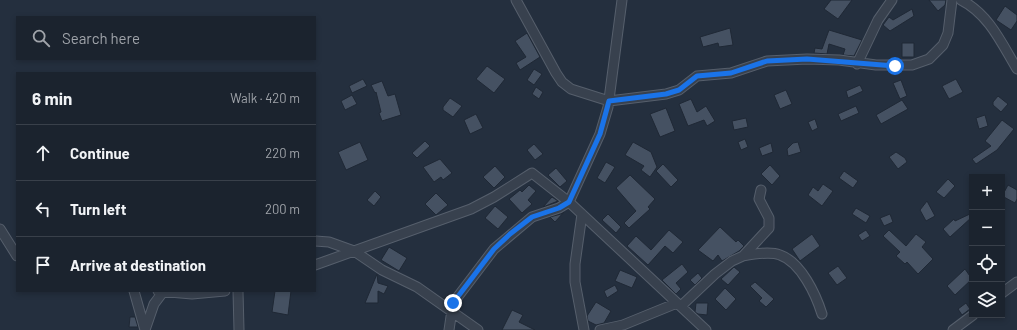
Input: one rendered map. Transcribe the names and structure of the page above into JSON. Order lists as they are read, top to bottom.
{
  "page": {
    "search": "Search here",
    "heading": ["6 min", "Walk · 420 m"],
    "list": [
      ["Continue", "220 m"],
      ["Turn left", "200 m"],
      "Arrive at destination"
    ],
    "map_buttons": ["+", "−"]
  }
}
